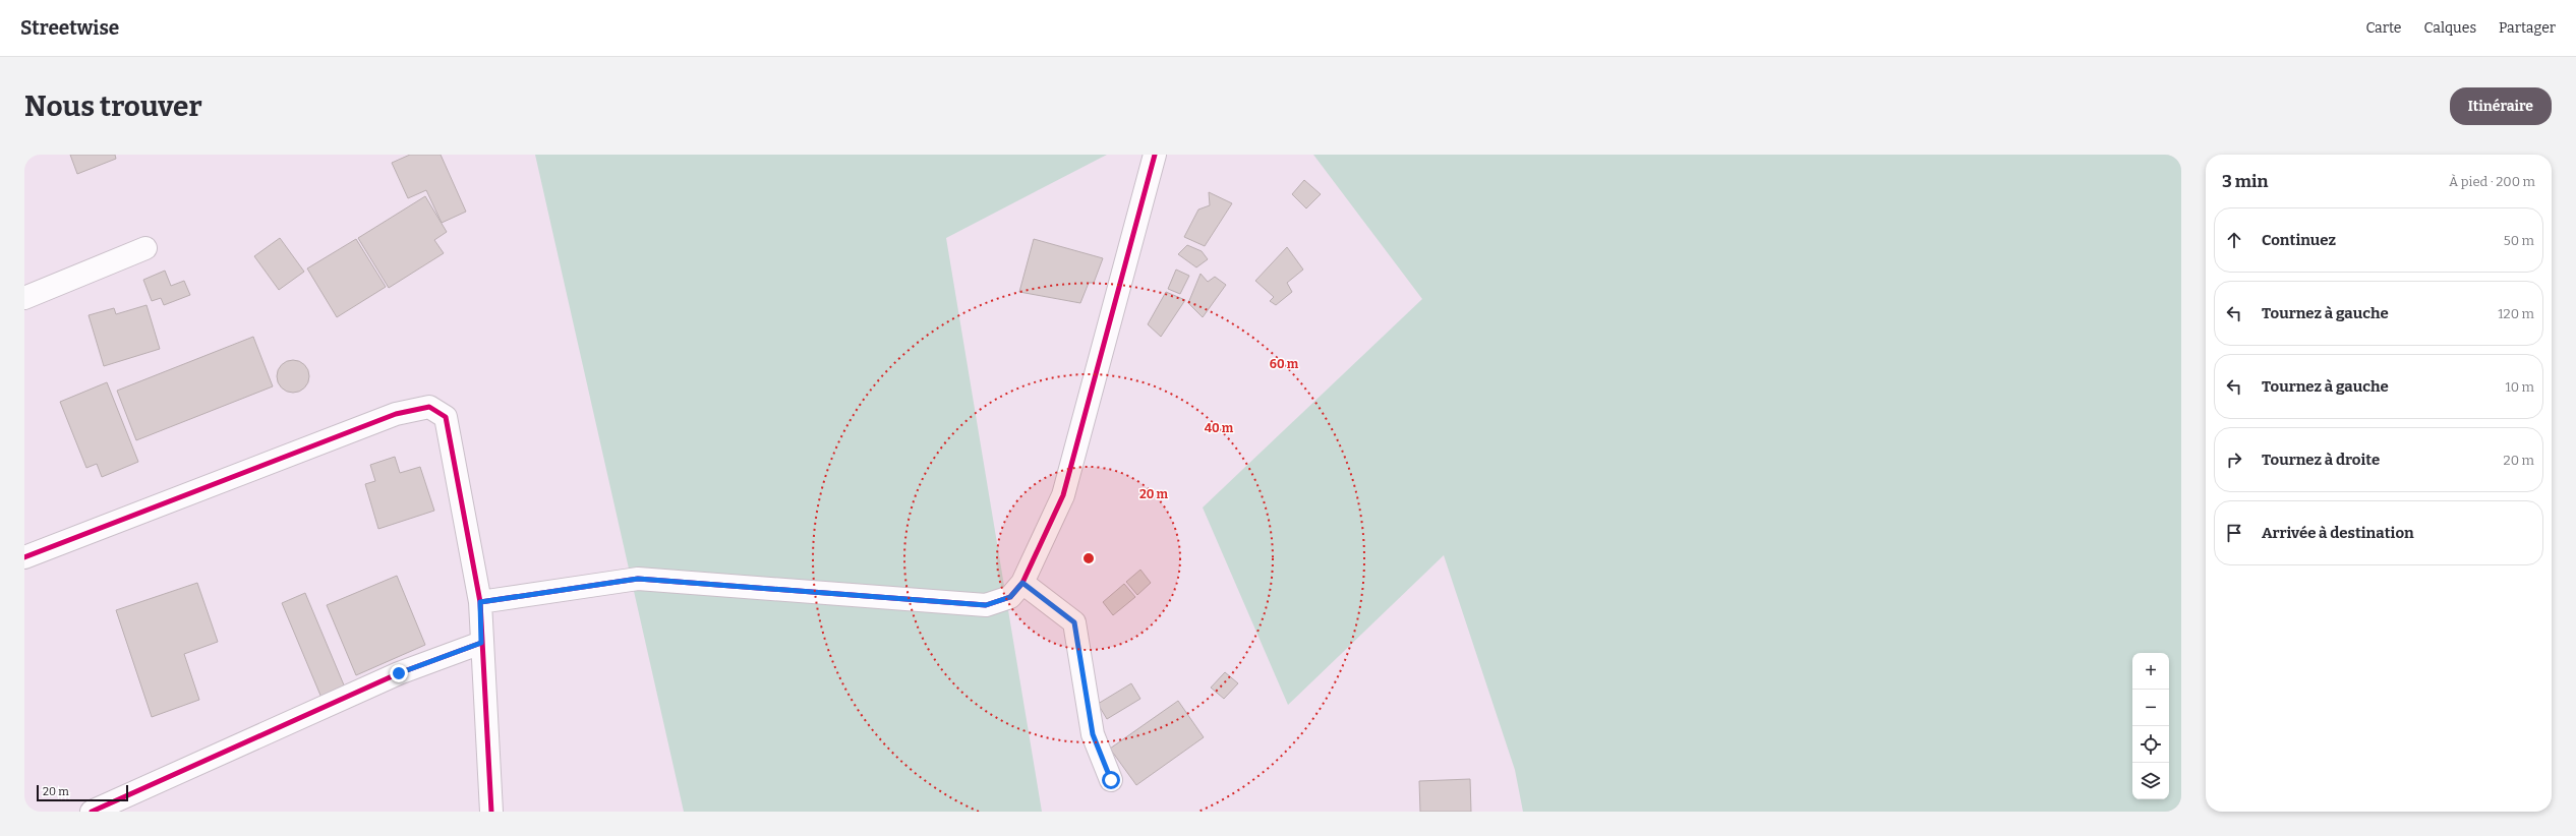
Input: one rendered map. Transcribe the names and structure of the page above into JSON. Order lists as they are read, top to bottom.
{
  "scale_bar": "20 m",
  "page": {
    "header": "Streetwise",
    "nav": ["Carte", "Calques", "Partager"],
    "buttons": "Itinéraire",
    "title": "Nous trouver",
    "heading": ["3 min", "À pied · 200 m"],
    "list": [
      ["Continuez", "50 m"],
      ["Tournez à gauche", "120 m"],
      ["Tournez à gauche", "10 m"],
      ["Tournez à droite", "20 m"],
      "Arrivée à destination"
    ],
    "map_buttons": ["+", "−"],
    "scale": "20 m"
  },
  "rings": ["60 m", "40 m", "20 m"]
}
